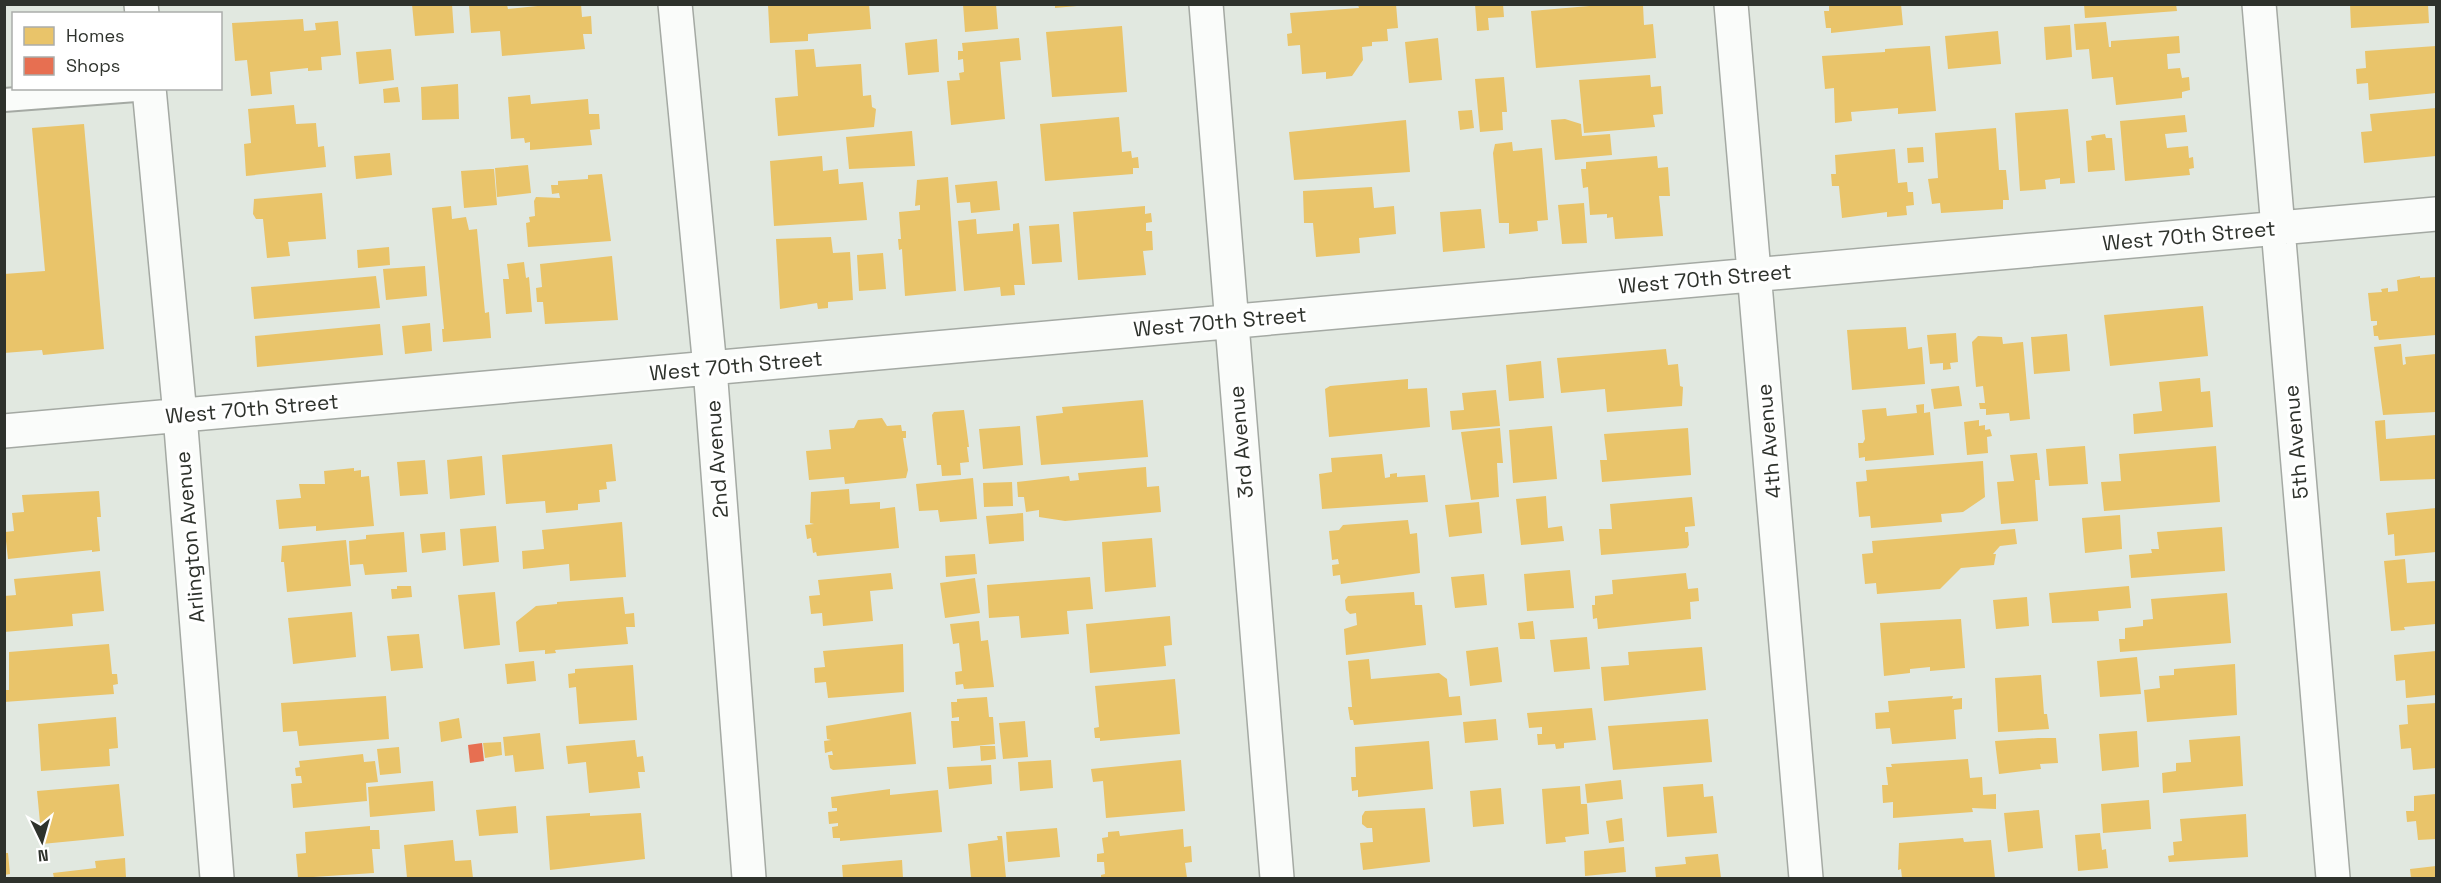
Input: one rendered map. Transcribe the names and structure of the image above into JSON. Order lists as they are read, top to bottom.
{
  "streets": {
    "street": [
      "West 70th Street",
      "4th Avenue",
      "3rd Avenue",
      "5th Avenue",
      "2nd Avenue",
      "Arlington Avenue"
    ]
  },
  "crossings": [
    ["West 70th Street", "4th Avenue"],
    ["West 70th Street", "3rd Avenue"],
    ["West 70th Street", "5th Avenue"],
    ["West 70th Street", "2nd Avenue"],
    ["West 70th Street", "Arlington Avenue"]
  ],
  "legend": ["Homes", "Shops"],
  "north": "bottom"
}
